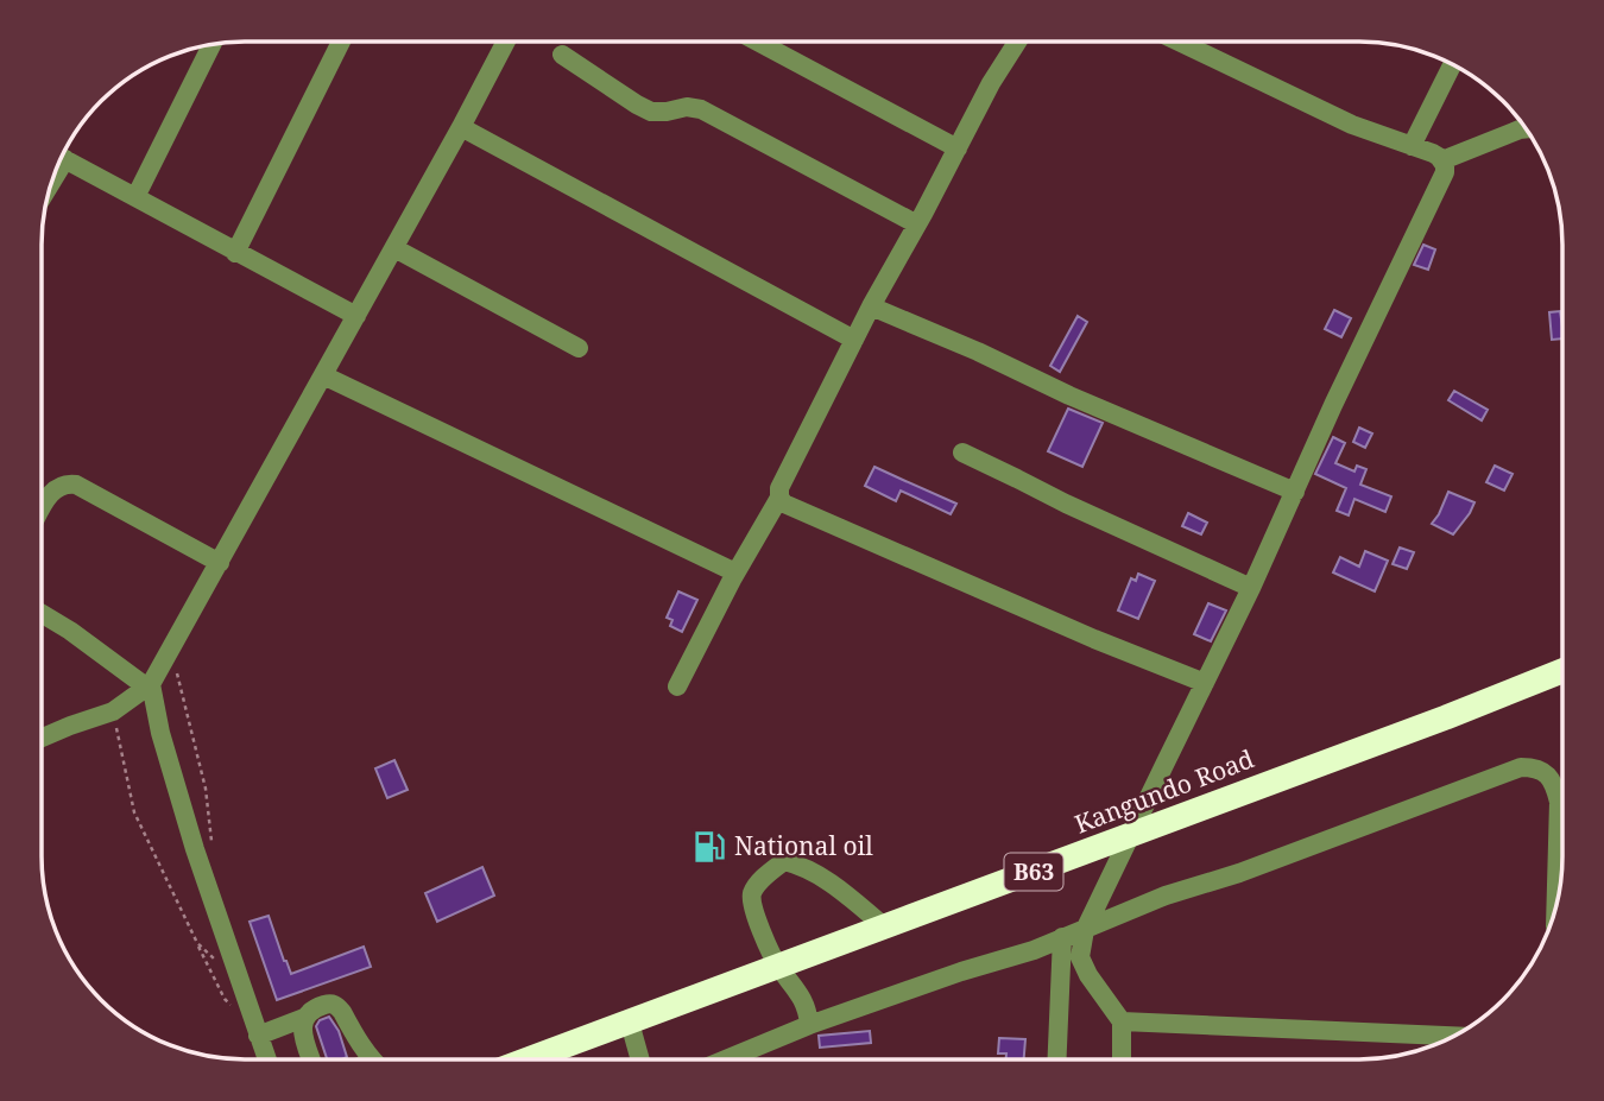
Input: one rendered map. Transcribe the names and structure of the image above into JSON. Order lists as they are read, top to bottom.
{
  "streets": {
    "highway": ["Kangundo Road", "B63"]
  },
  "places": {
    "fuel station": ["National oil"]
  }
}
